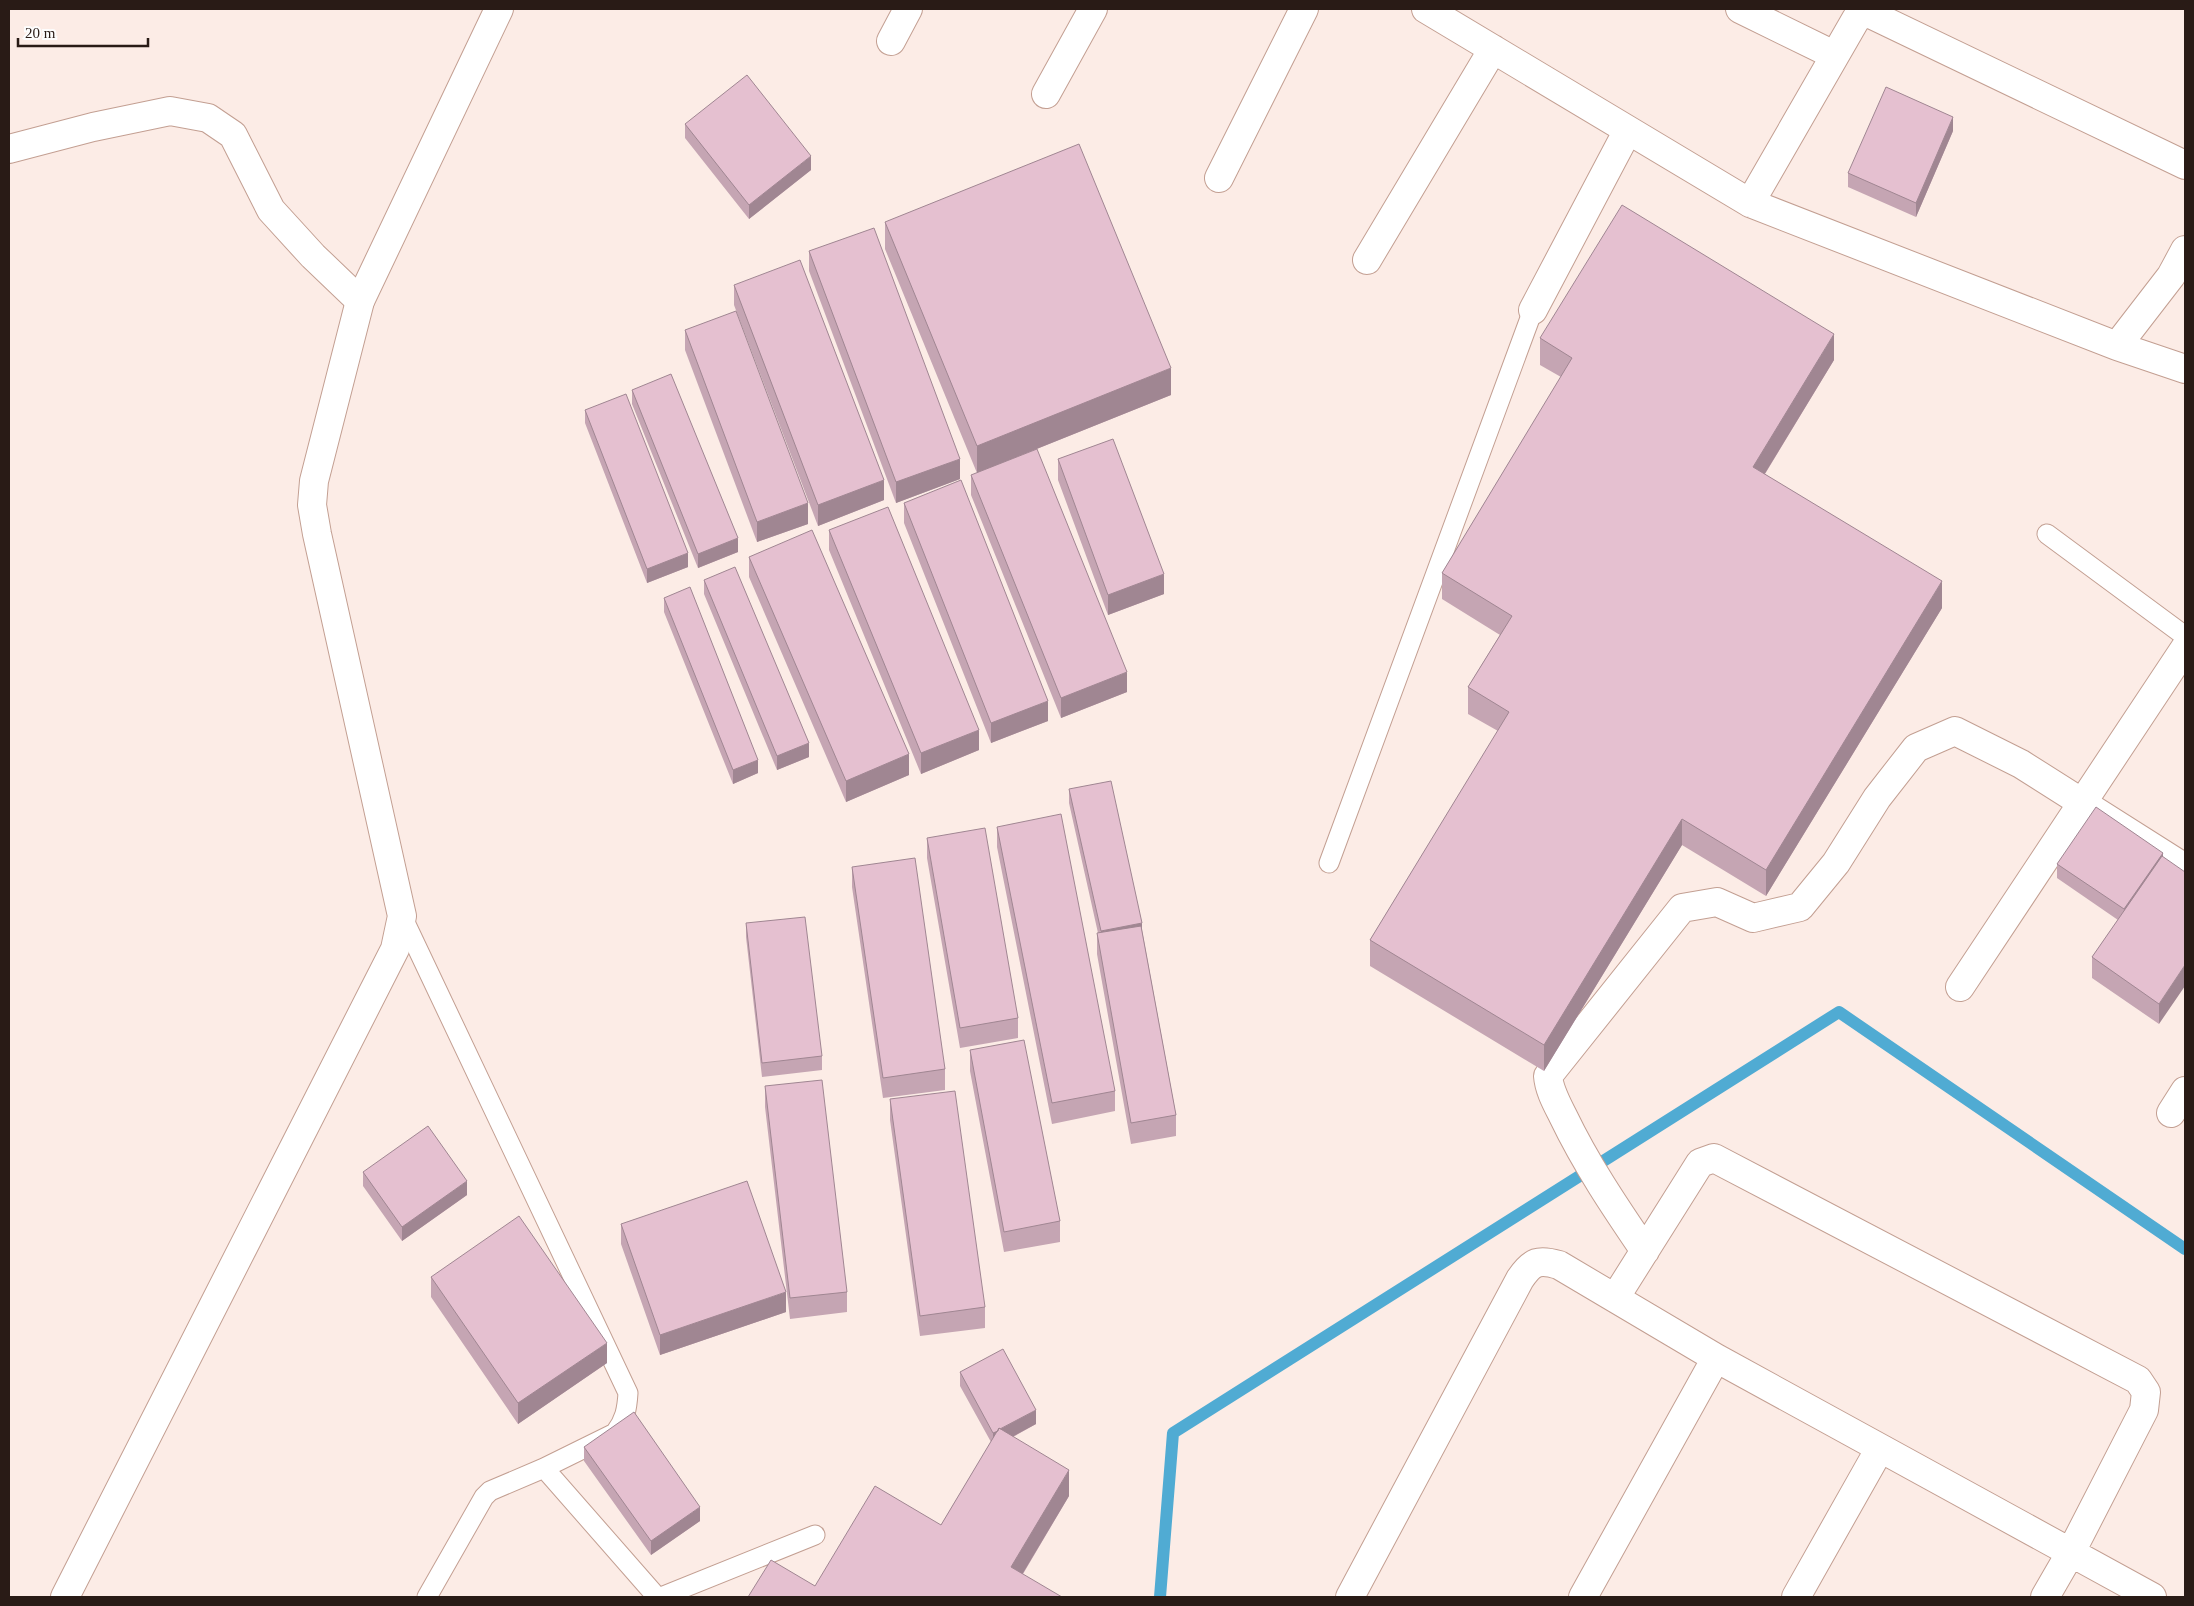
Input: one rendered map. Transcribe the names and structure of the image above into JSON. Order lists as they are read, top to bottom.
{
  "scale_bar": "20 m"
}
